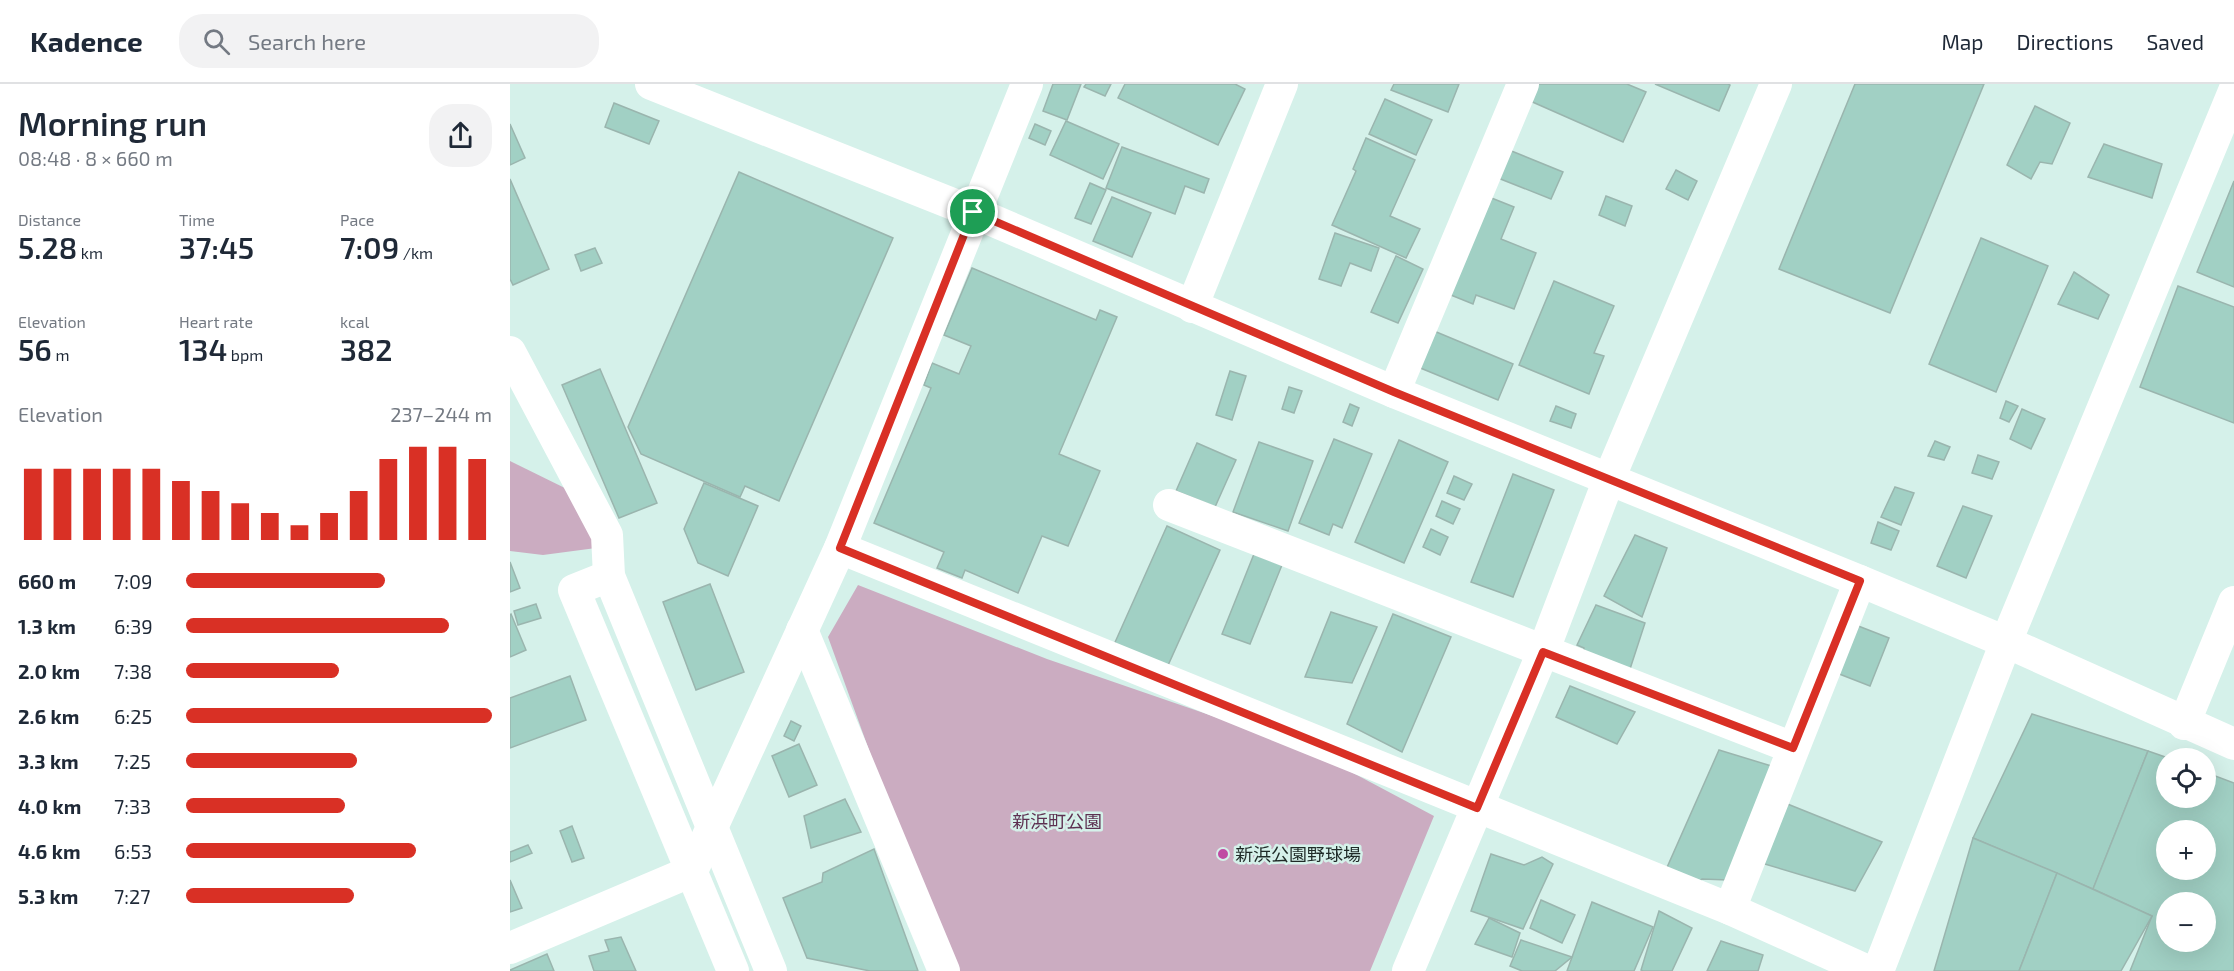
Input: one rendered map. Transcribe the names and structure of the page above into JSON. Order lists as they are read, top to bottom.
{
  "parks": ["新浜町公園"],
  "places": ["新浜公園野球場"],
  "page": {
    "header": "Kadence",
    "search": "Search here",
    "nav": ["Map", "Directions", "Saved"],
    "heading": ["Morning run", "08:48 · 8 × 660 m"],
    "stats": [
      ["Distance", "5.28 km"],
      ["Time", "37:45"],
      ["Pace", "7:09 /km"],
      ["Elevation", "56 m"],
      ["Heart rate", "134 bpm"],
      ["kcal", "382"]
    ],
    "chart": ["Elevation", "237–244 m"],
    "list": [
      {
        "name": "660 m",
        "note": "7:09"
      },
      {
        "name": "1.3 km",
        "note": "6:39"
      },
      {
        "name": "2.0 km",
        "note": "7:38"
      },
      {
        "name": "2.6 km",
        "note": "6:25"
      },
      {
        "name": "3.3 km",
        "note": "7:25"
      },
      {
        "name": "4.0 km",
        "note": "7:33"
      },
      {
        "name": "4.6 km",
        "note": "6:53"
      },
      {
        "name": "5.3 km",
        "note": "7:27"
      }
    ],
    "map_buttons": ["+", "−"]
  }
}
